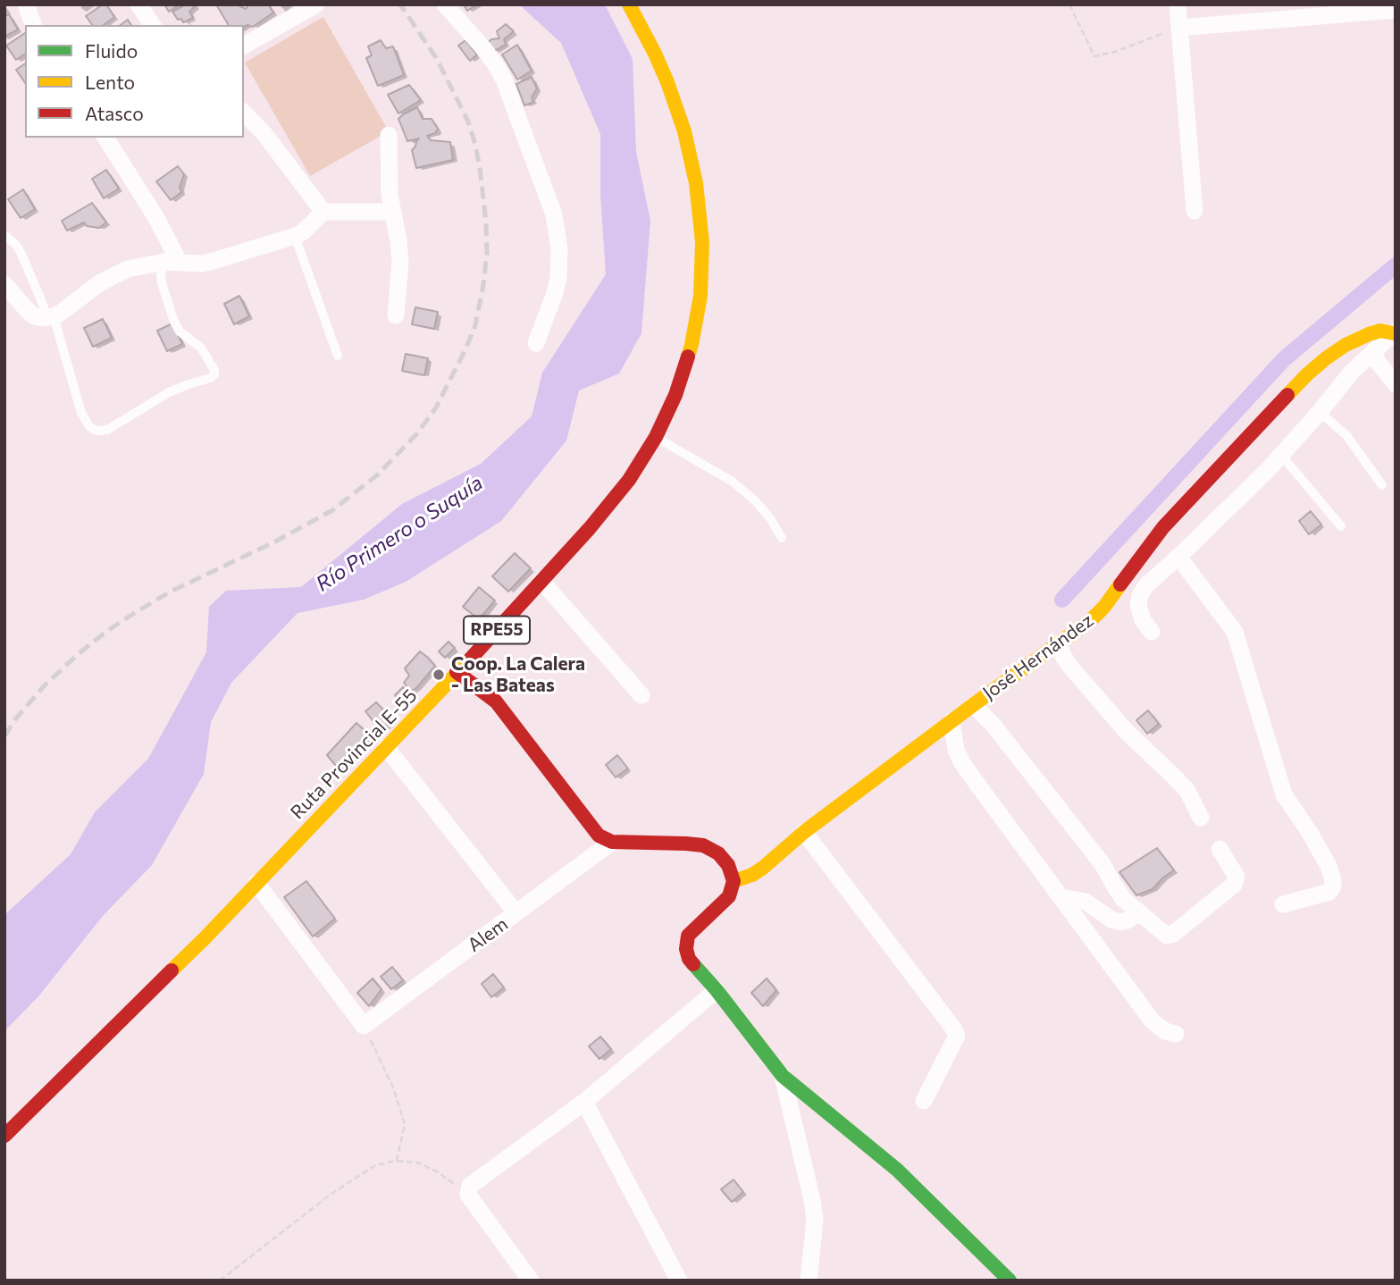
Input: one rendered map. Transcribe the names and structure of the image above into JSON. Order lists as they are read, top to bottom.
{
  "streets": {
    "street": [
      "RPE55",
      "José Hernández",
      "Ruta Provincial E-55",
      "Alem"
    ]
  },
  "water": ["Río Primero o Suquía"],
  "places": ["Coop. La Calera - Las Bateas"],
  "legend": ["Fluido", "Lento", "Atasco"]
}
